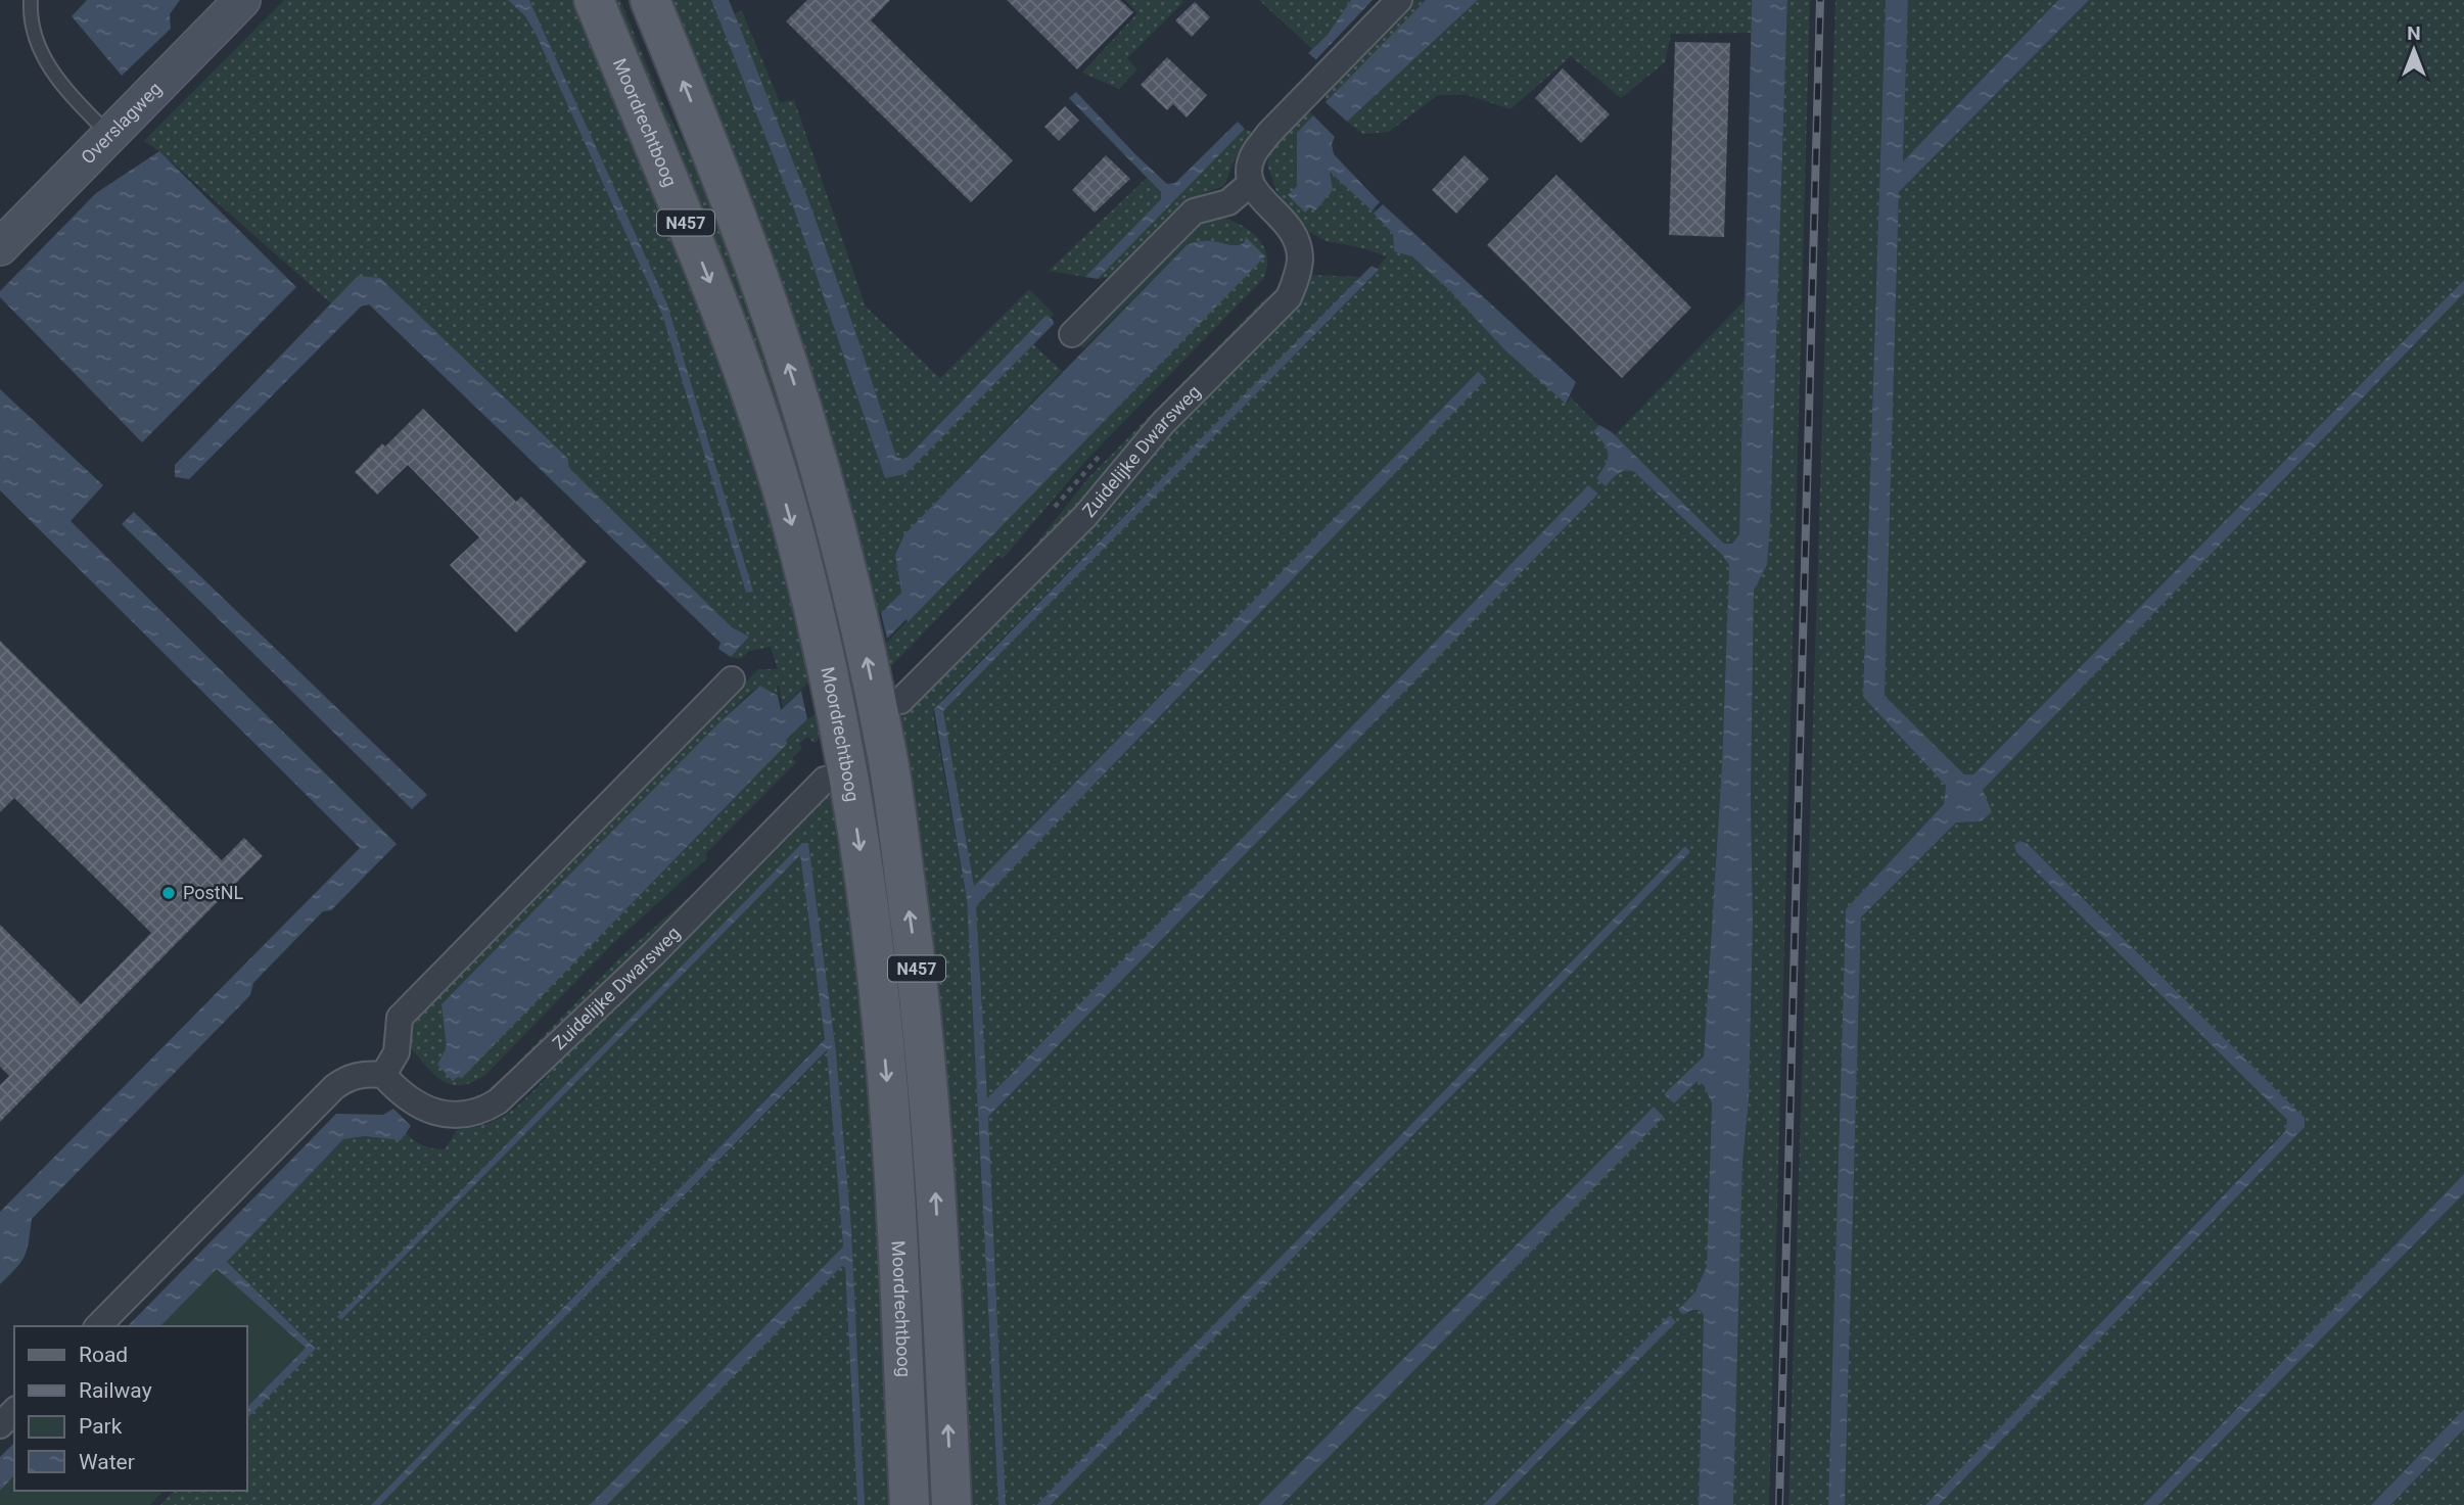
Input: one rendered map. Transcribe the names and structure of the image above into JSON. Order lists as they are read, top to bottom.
{
  "streets": {
    "main road": ["Moordrechtboog", "N457"],
    "street": ["Overslagweg", "Zuidelijke Dwarsweg"]
  },
  "places": ["PostNL"],
  "legend": [
    "Road",
    "Railway",
    "Park",
    "Water"
  ],
  "north": "top"
}
